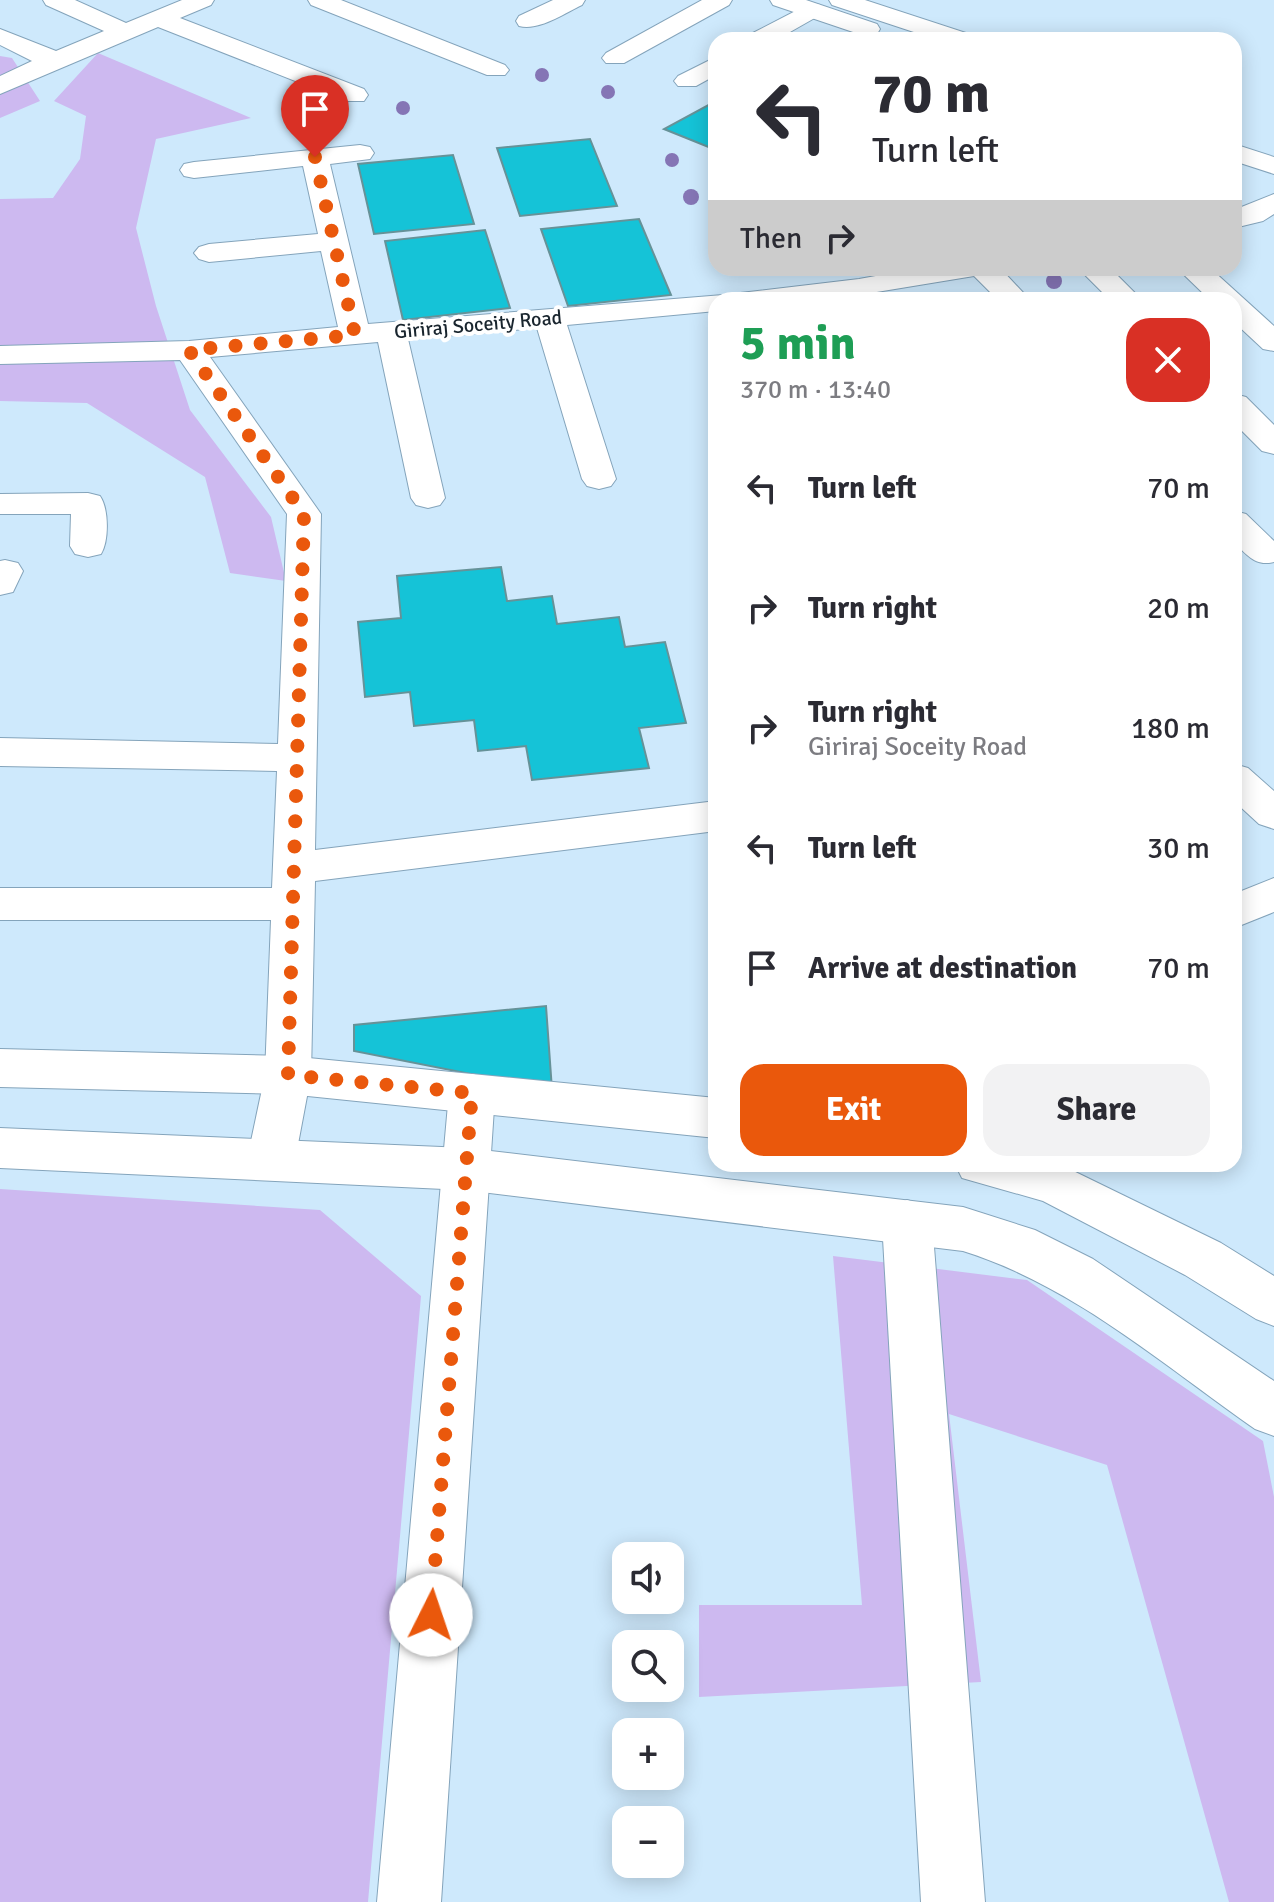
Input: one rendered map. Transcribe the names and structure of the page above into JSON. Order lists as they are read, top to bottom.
{
  "streets": {
    "street": ["Giriraj Soceity Road"]
  },
  "page": {
    "turn": ["70 m", "Turn left"],
    "then": "Then",
    "heading": ["5 min", "370 m · 13:40"],
    "list": [
      {
        "name": "Turn left",
        "value": "70 m"
      },
      {
        "name": "Turn right",
        "value": "20 m"
      },
      {
        "name": "Turn right",
        "note": "Giriraj Soceity Road",
        "value": "180 m"
      },
      {
        "name": "Turn left",
        "value": "30 m"
      },
      {
        "name": "Arrive at destination",
        "value": "70 m"
      }
    ],
    "buttons": ["Exit", "Share"],
    "map_buttons": ["+", "−"]
  }
}
